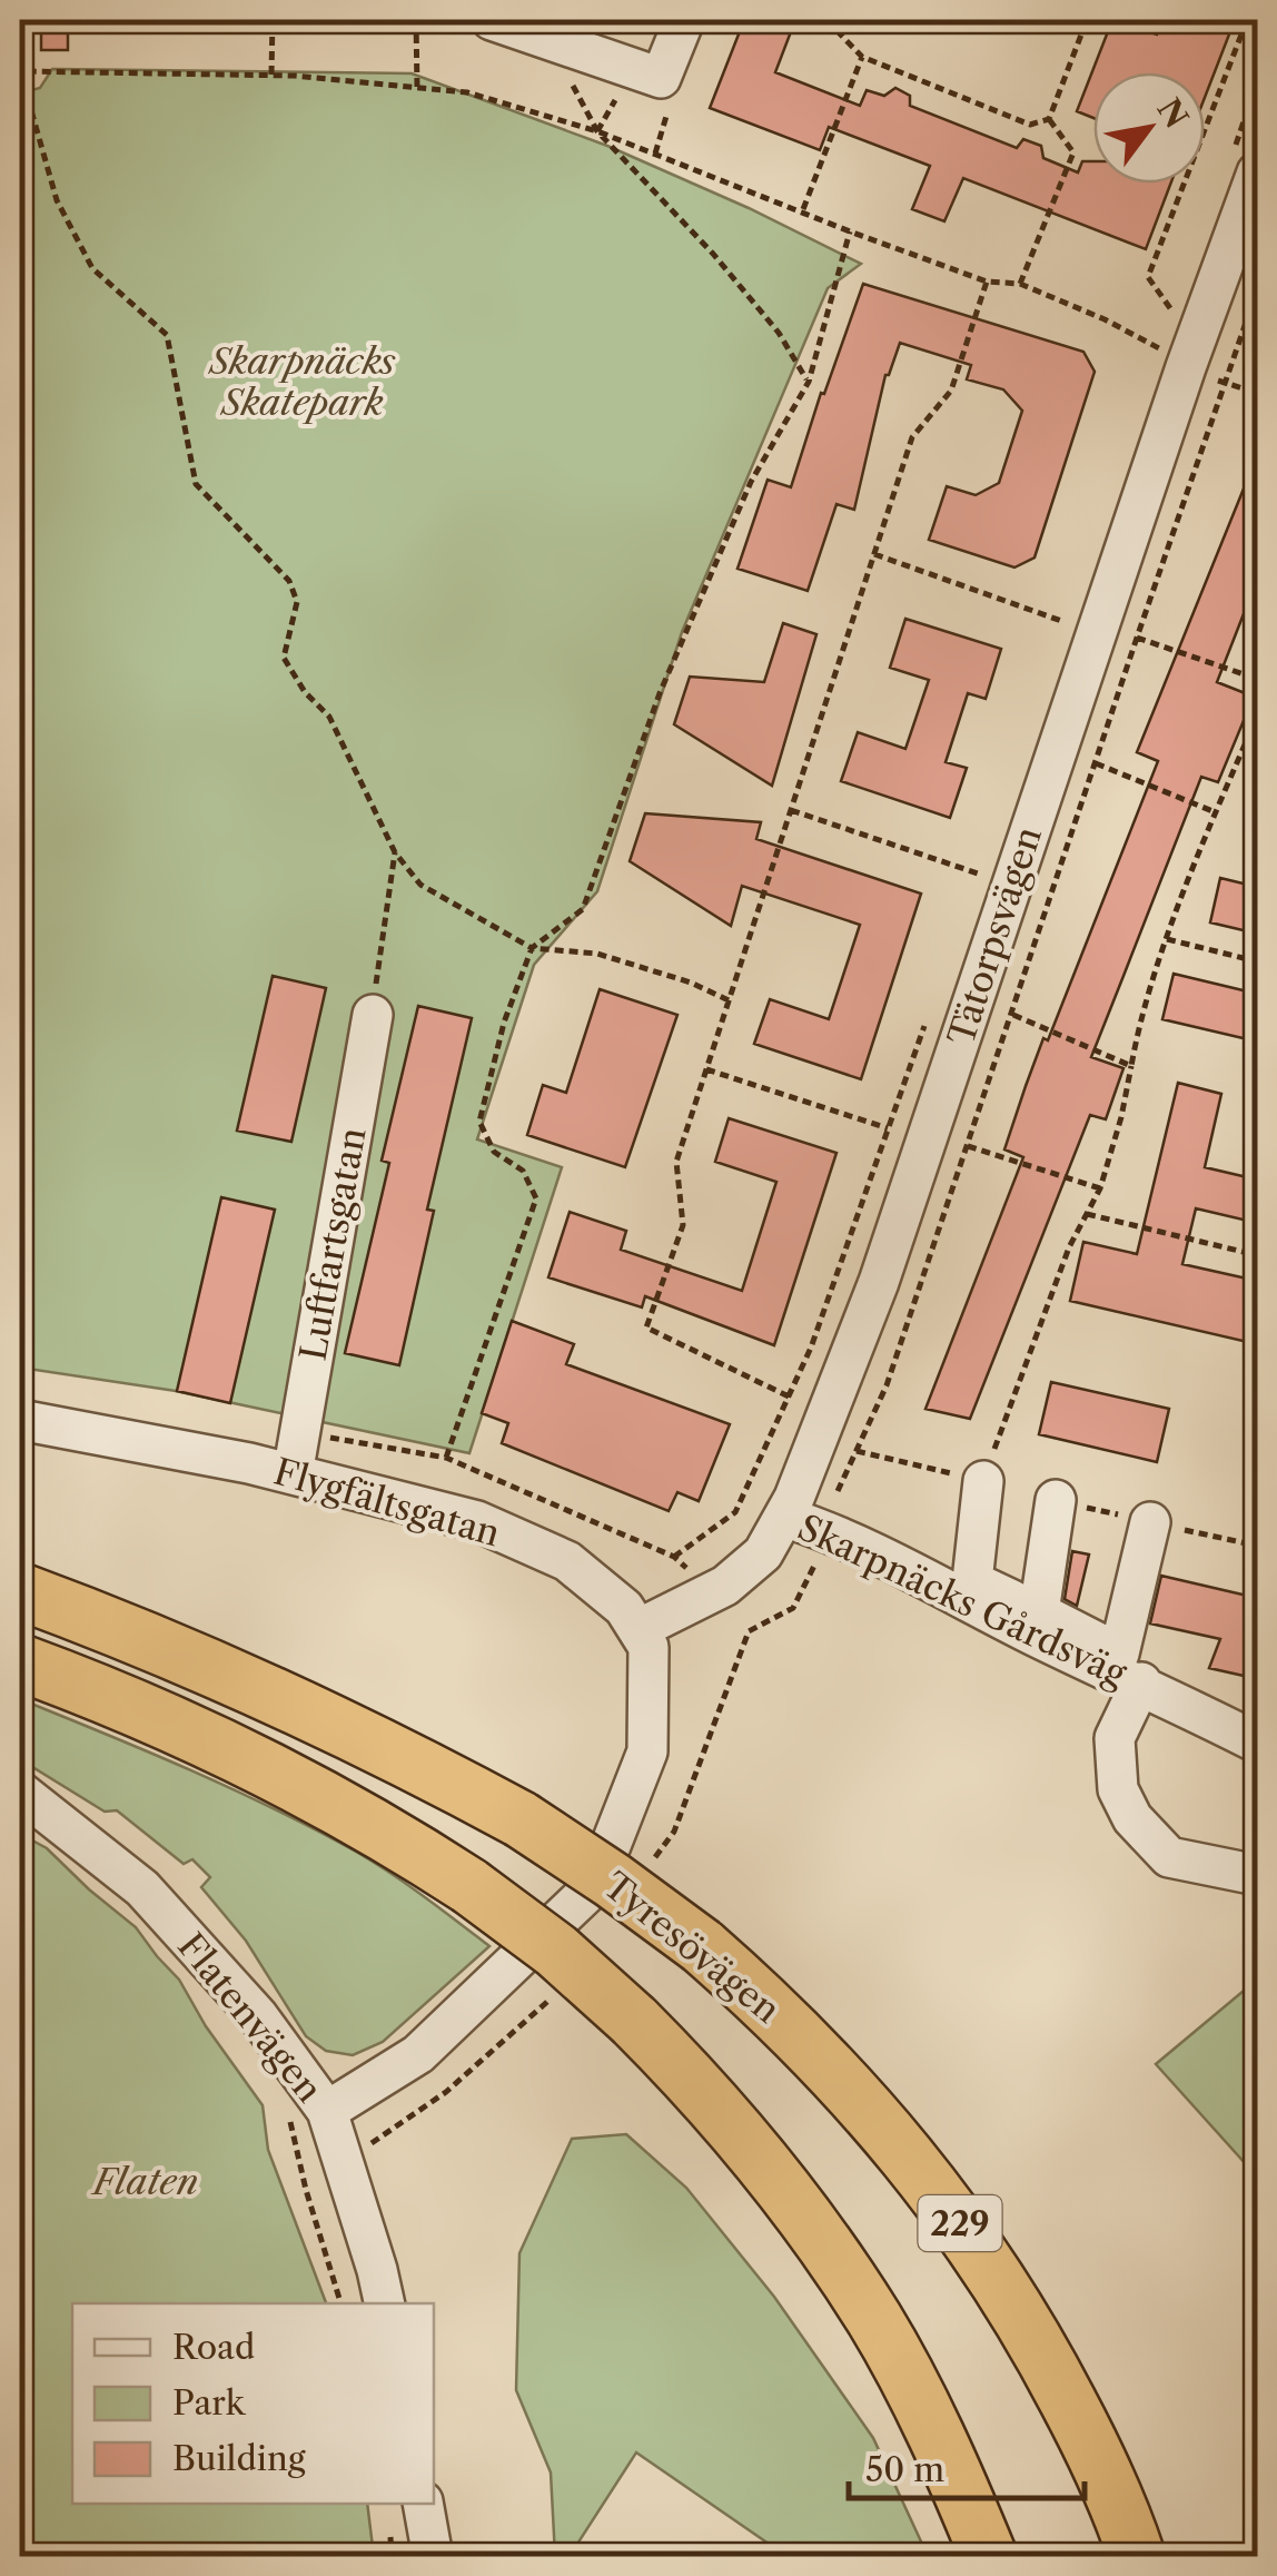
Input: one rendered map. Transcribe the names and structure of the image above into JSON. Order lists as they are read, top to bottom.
{
  "streets": {
    "highway": ["Tyresövägen", "229"],
    "street": [
      "Tätorpsvägen",
      "Luftfartsgatan",
      "Flygfältsgatan",
      "Skarpnäcks Gårdsväg",
      "Flatenvägen"
    ]
  },
  "crossings": [
    ["Tätorpsvägen", "Flygfältsgatan"],
    ["Tätorpsvägen", "Skarpnäcks Gårdsväg"],
    ["Luftfartsgatan", "Flygfältsgatan"]
  ],
  "parks": ["Skarpnäcks Skatepark", "Flaten"],
  "legend": ["Road", "Park", "Building"],
  "scale_bar": "50 m",
  "north": "top right"
}
